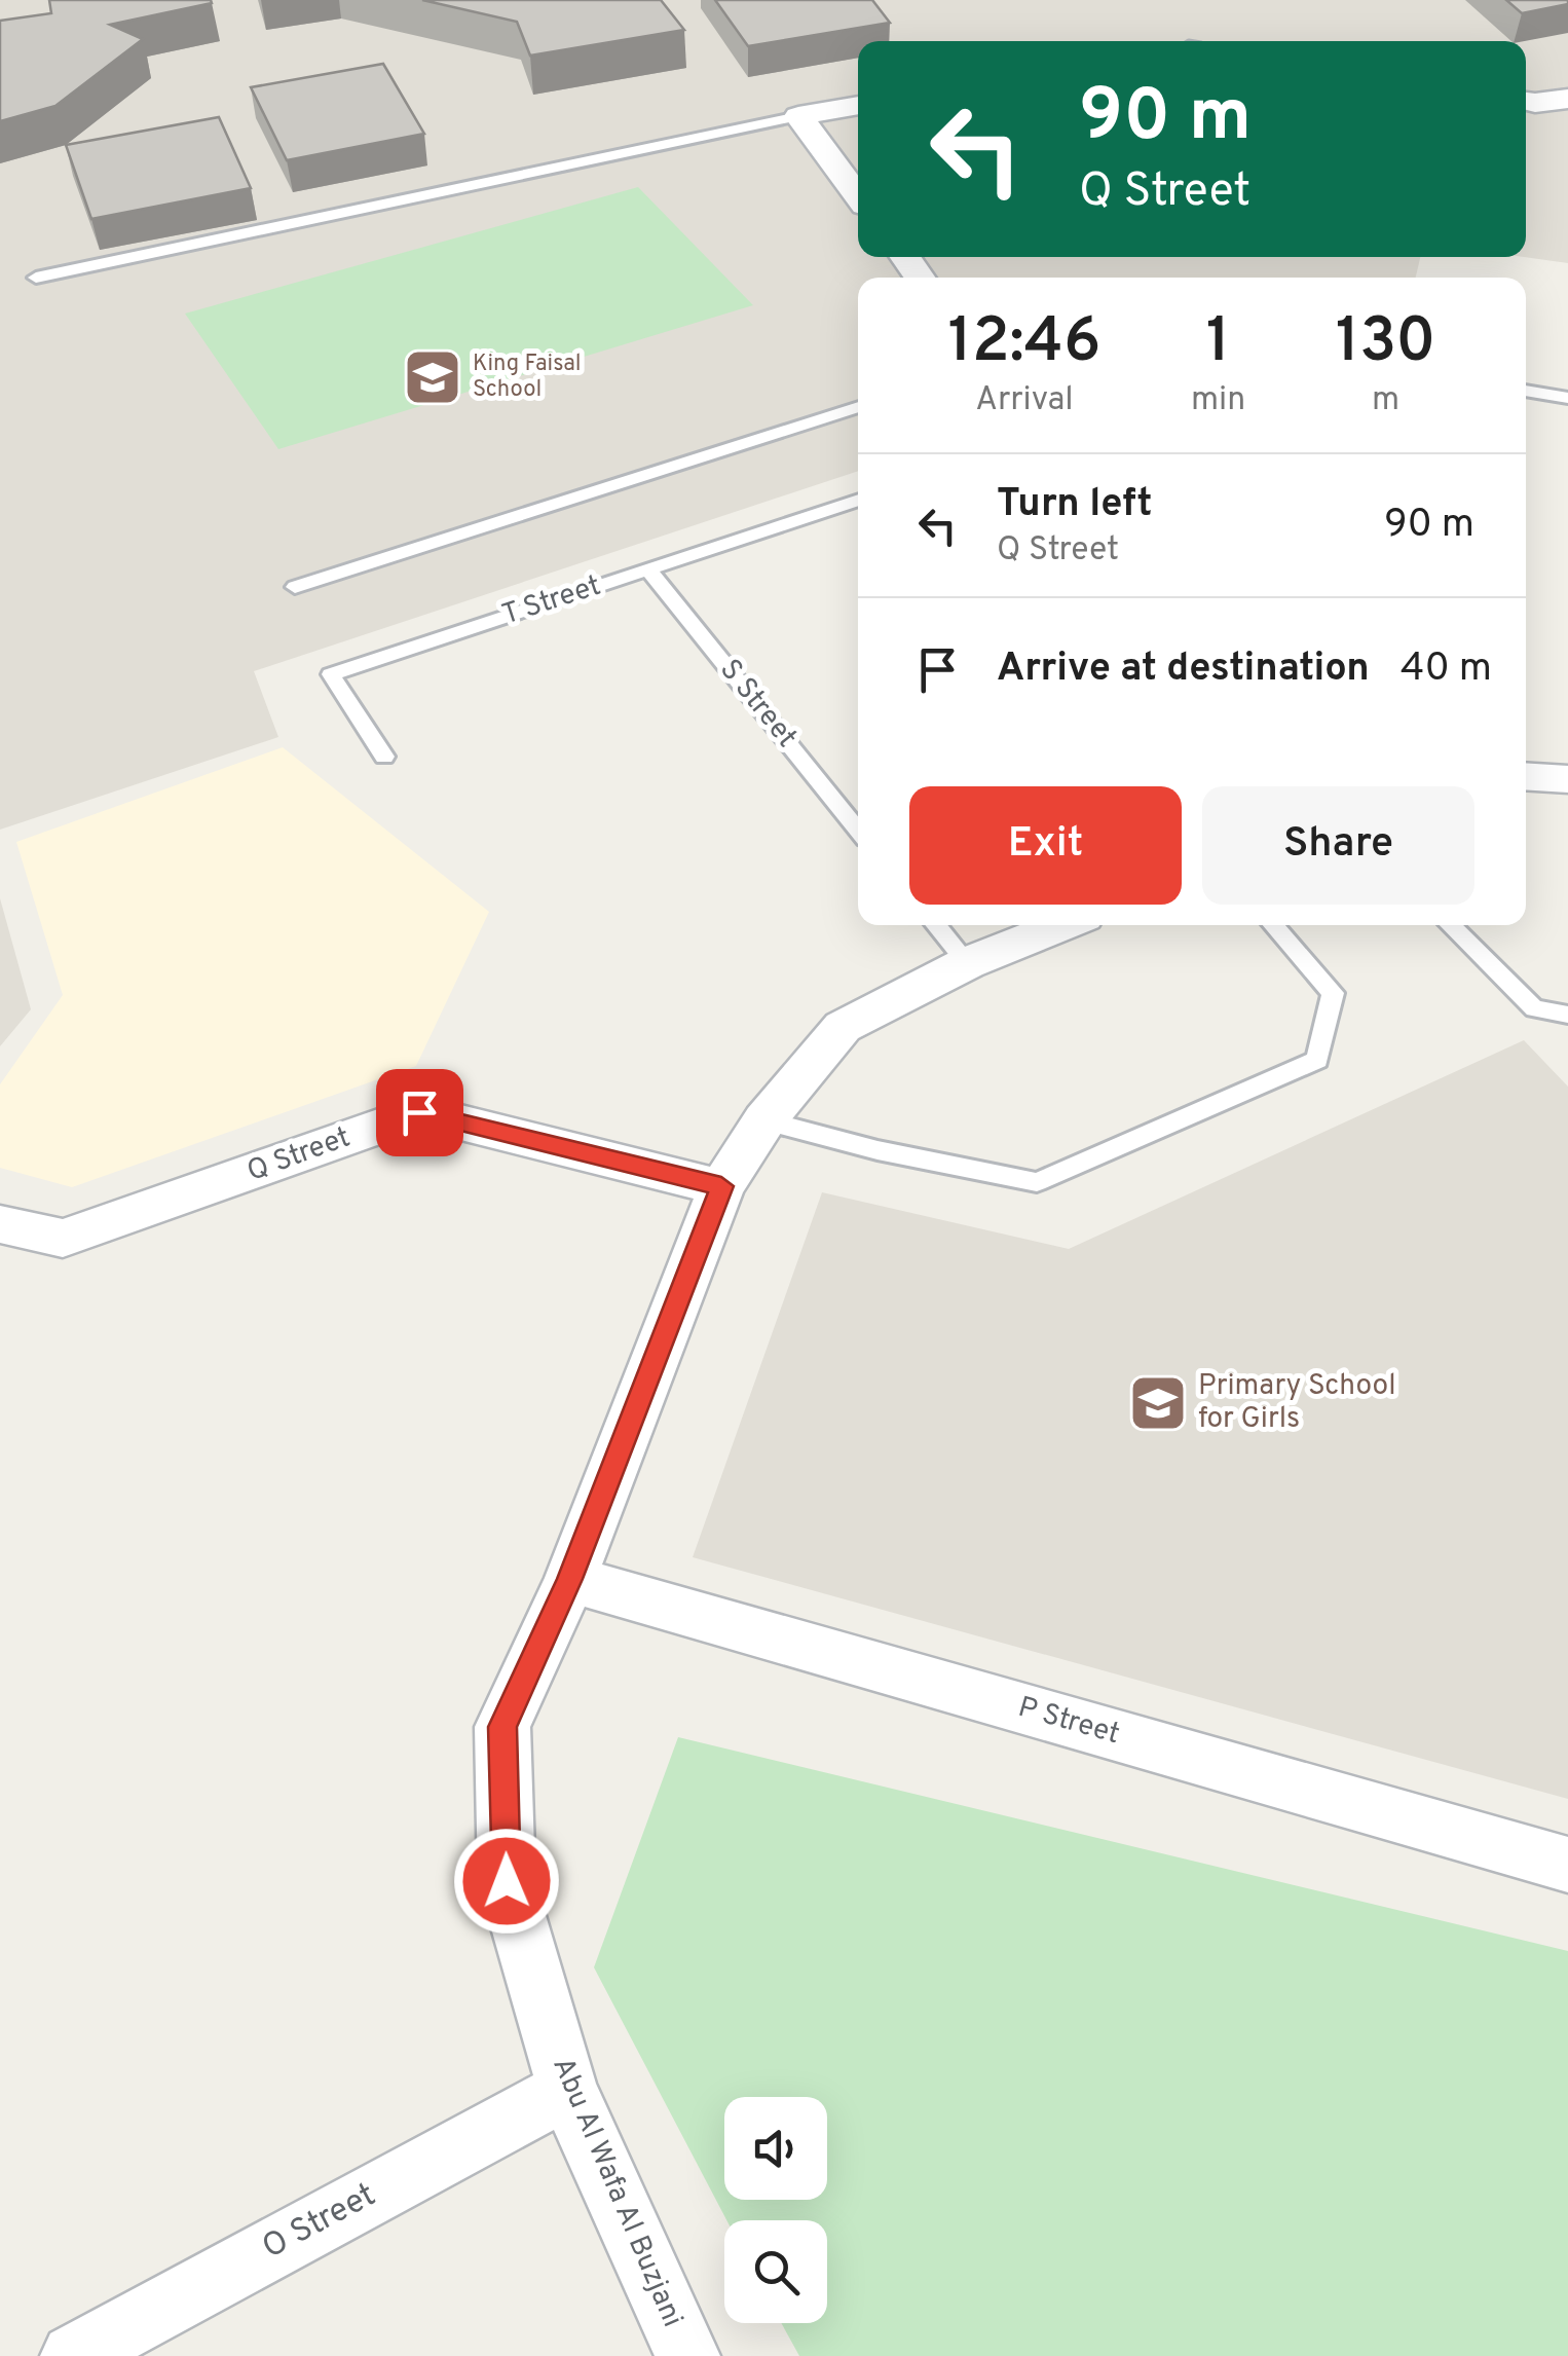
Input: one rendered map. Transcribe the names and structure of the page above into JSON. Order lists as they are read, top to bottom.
{
  "streets": {
    "street": [
      "Q Street",
      "P Street",
      "Abu Al Wafa Al Buzjani",
      "O Street"
    ],
    "lane": ["T Street", "S Street"]
  },
  "crossings": [
    ["T Street", "S Street"],
    ["Q Street", "Abu Al Wafa Al Buzjani"],
    ["P Street", "Abu Al Wafa Al Buzjani"],
    ["Abu Al Wafa Al Buzjani", "O Street"]
  ],
  "places": {
    "school or university": ["King Faisal School", "Primary School for Girls"]
  },
  "page": {
    "turn": ["90 m", "Q Street"],
    "eta": [
      "12:46",
      "Arrival",
      "1",
      "min",
      "130",
      "m"
    ],
    "list": [
      {
        "name": "Turn left",
        "note": "Q Street",
        "value": "90 m"
      },
      {
        "name": "Arrive at destination",
        "value": "40 m"
      }
    ],
    "buttons": ["Exit", "Share"]
  }
}
